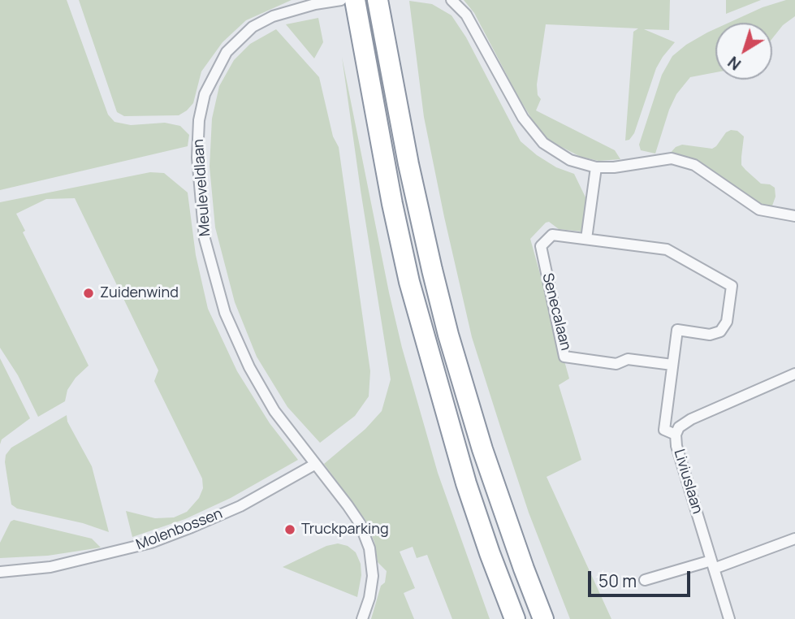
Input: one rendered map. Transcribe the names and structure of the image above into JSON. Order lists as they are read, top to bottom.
{
  "streets": {
    "street": [
      "Meuleveldlaan",
      "Senecalaan",
      "Liviuslaan",
      "Molenbossen"
    ]
  },
  "crossings": [
    ["Meuleveldlaan", "Molenbossen"],
    ["Senecalaan", "Liviuslaan"]
  ],
  "places": ["Zuidenwind", "Truckparking"],
  "scale_bar": "50 m",
  "north": "bottom left"
}
